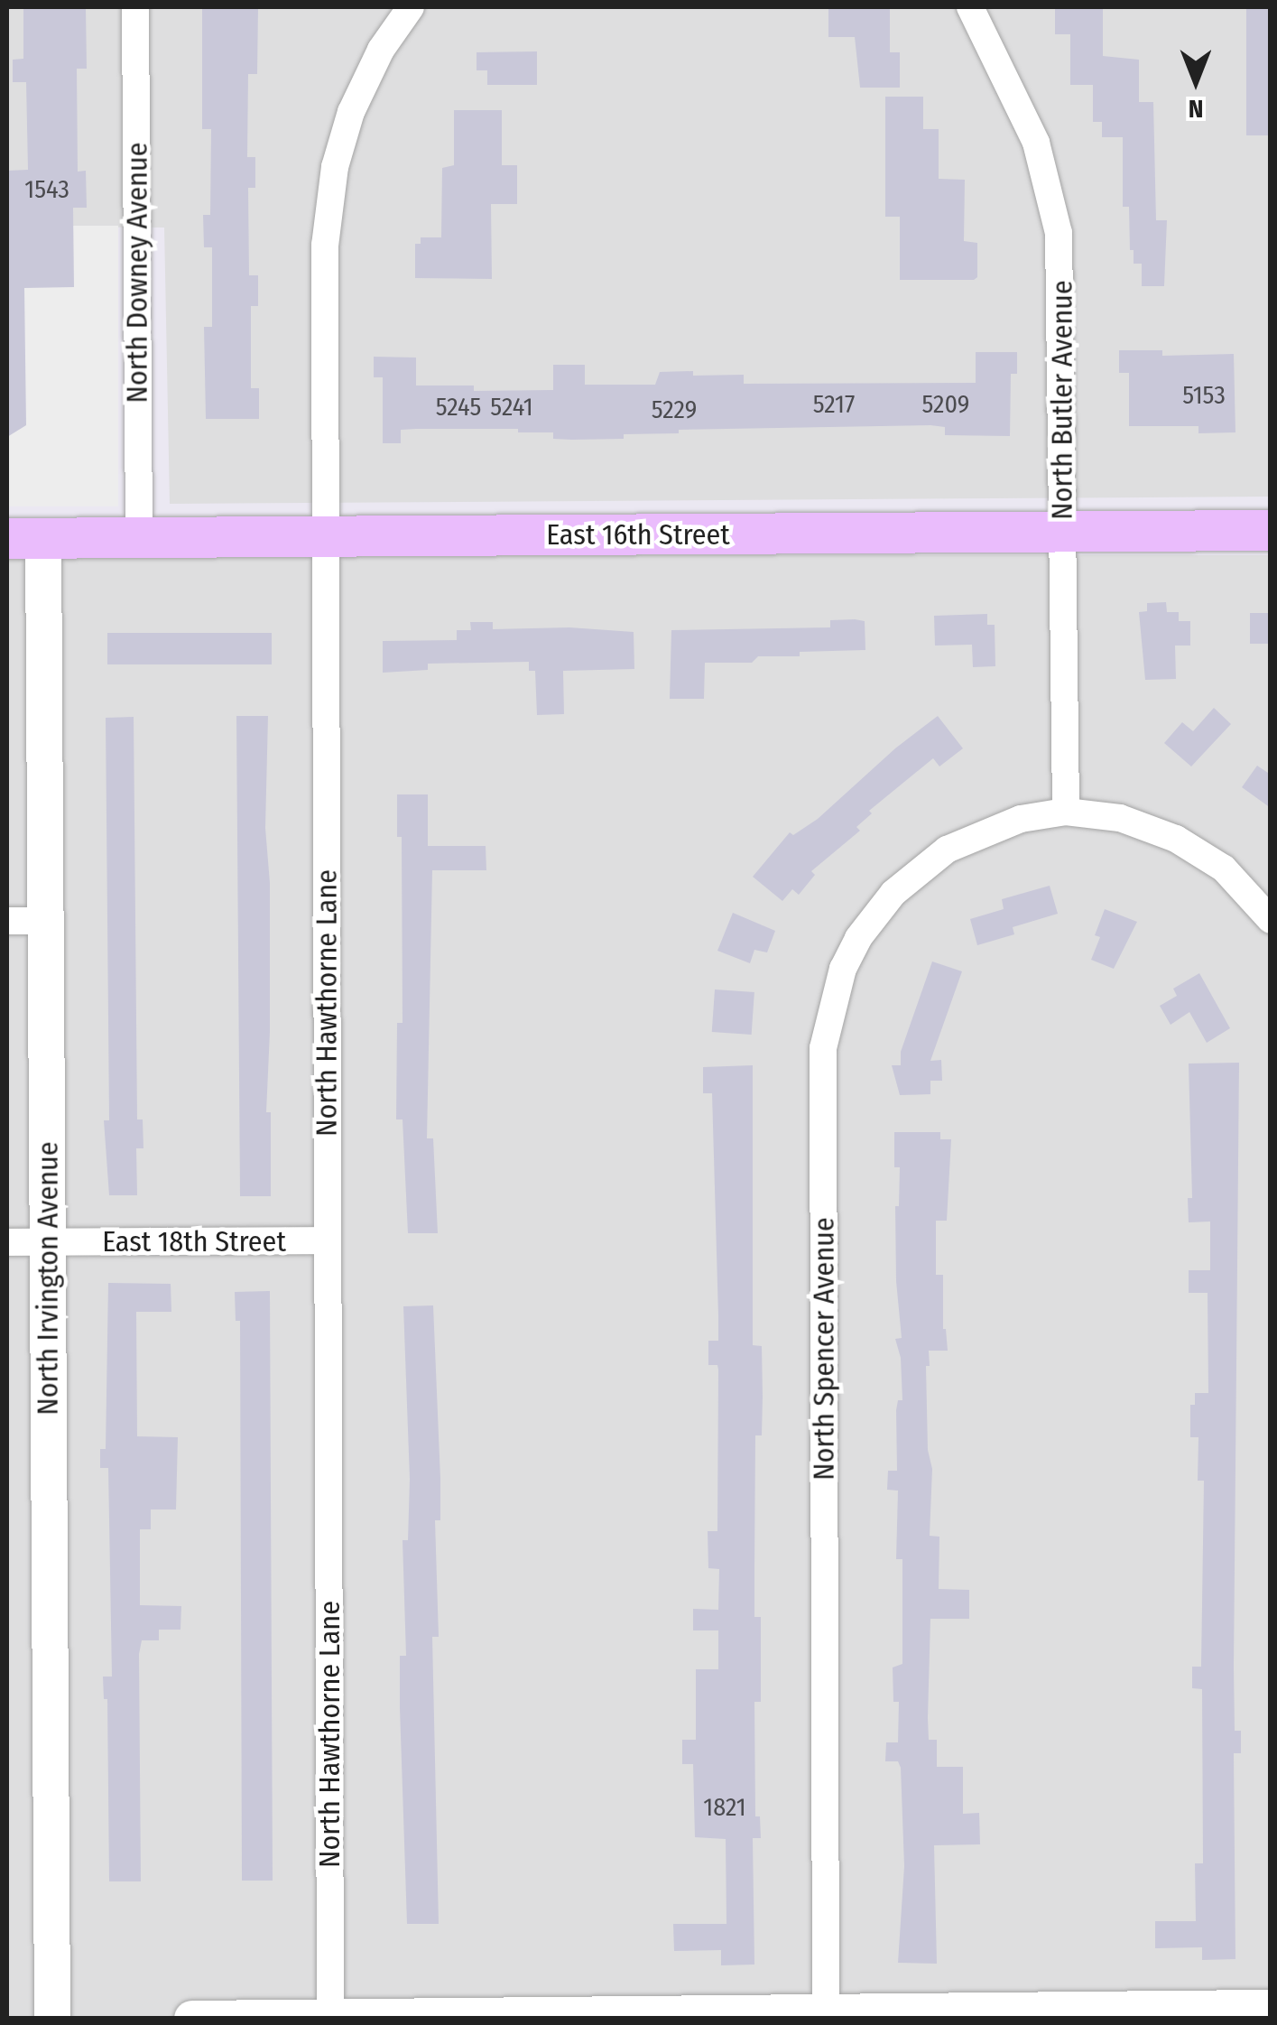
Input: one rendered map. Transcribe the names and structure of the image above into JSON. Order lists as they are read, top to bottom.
{
  "streets": {
    "main road": ["East 16th Street"],
    "street": [
      "North Downey Avenue",
      "North Butler Avenue",
      "North Hawthorne Lane",
      "East 18th Street",
      "North Irvington Avenue",
      "North Spencer Avenue"
    ]
  },
  "crossings": [
    ["North Downey Avenue", "East 16th Street"],
    ["North Butler Avenue", "East 16th Street"],
    ["North Butler Avenue", "North Spencer Avenue"],
    ["East 16th Street", "North Hawthorne Lane"],
    ["East 16th Street", "North Irvington Avenue"],
    ["North Hawthorne Lane", "East 18th Street"],
    ["East 18th Street", "North Irvington Avenue"]
  ],
  "house_numbers": [
    "1543",
    "5153",
    "5217",
    "5209",
    "5245",
    "5241",
    "5229",
    "1821"
  ],
  "north": "bottom"
}
